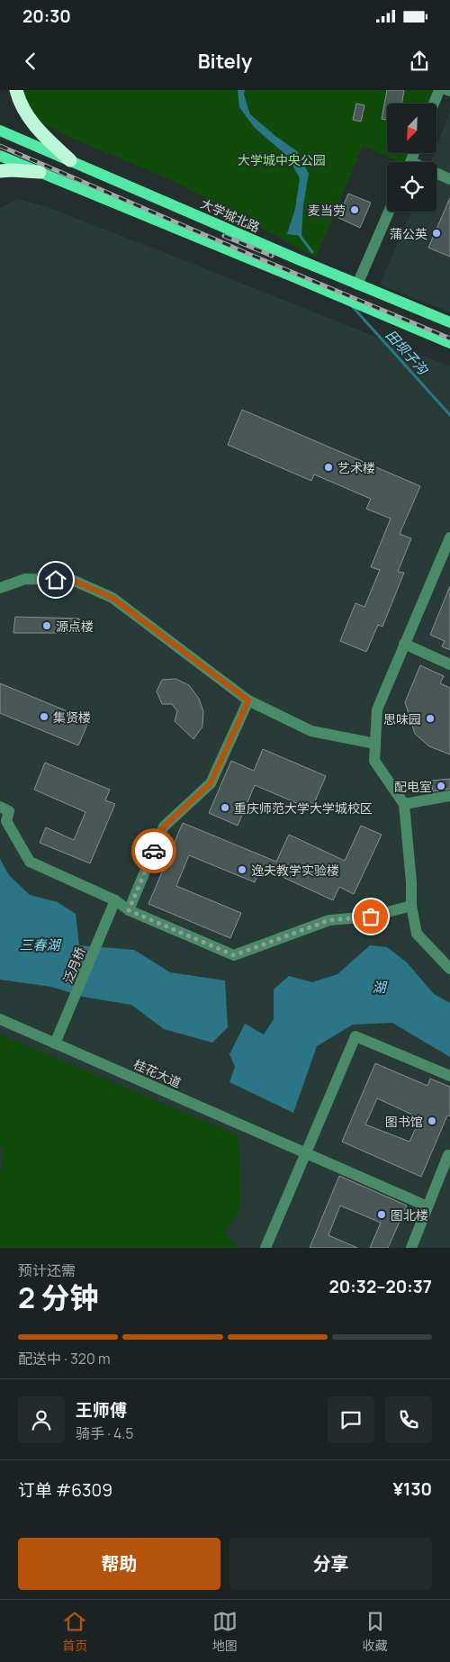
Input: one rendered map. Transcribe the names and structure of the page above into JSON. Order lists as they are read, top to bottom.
{
  "streets": {
    "main road": ["大学城北路"],
    "street": ["泛月桥", "桂花大道"]
  },
  "crossings": [
    ["泛月桥", "桂花大道"]
  ],
  "water": ["田坝子沟", "三春湖", "湖"],
  "parks": ["大学城中央公园"],
  "places": [
    "麦当劳",
    "蒲公英",
    "艺术楼",
    "源点楼",
    "集贤楼",
    "思味园",
    "配电室",
    "重庆师范大学大学城校区",
    "逸夫教学实验楼",
    "图书馆",
    "图北楼"
  ],
  "north": "bottom left",
  "page": {
    "status": "20:30",
    "header": "Bitely",
    "heading": ["2 分钟", "预计还需", "20:32–20:37"],
    "panel": [
      "王师傅",
      "骑手 · 4.5",
      "订单 #6309",
      "¥130"
    ],
    "bar": "配送中 · 320 m",
    "buttons": ["帮助", "分享"],
    "tabs": ["首页", "地图", "收藏"]
  }
}
